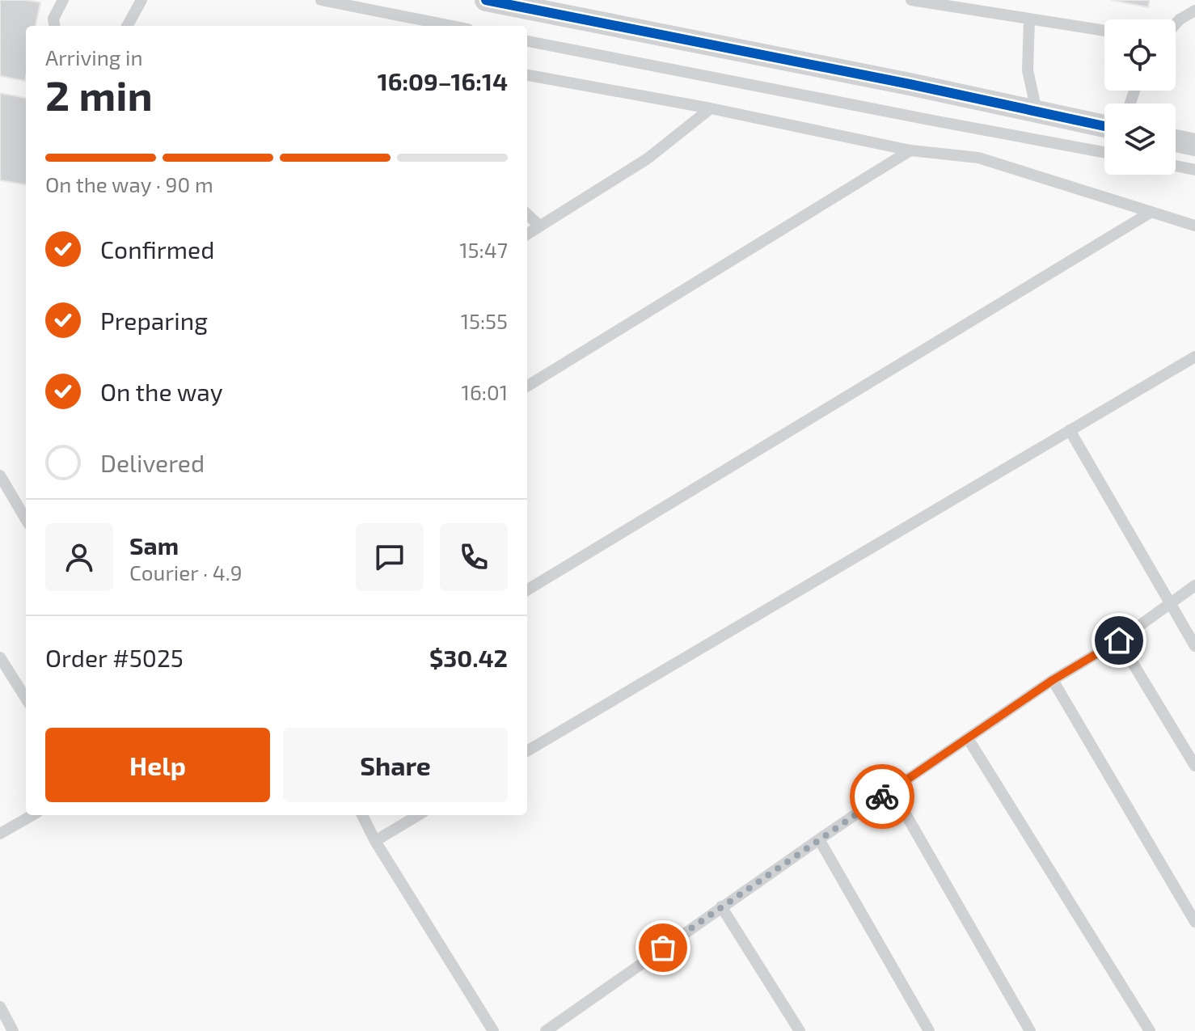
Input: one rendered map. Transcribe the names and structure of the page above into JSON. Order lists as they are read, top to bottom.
{
  "page": {
    "heading": ["2 min", "Arriving in", "16:09–16:14"],
    "panel": [
      "Sam",
      "Courier · 4.9",
      "Order #5025",
      "$30.42"
    ],
    "bar": "On the way · 90 m",
    "list": [
      ["Confirmed", "15:47"],
      ["Preparing", "15:55"],
      ["On the way", "16:01"],
      "Delivered"
    ],
    "buttons": ["Help", "Share"]
  }
}
